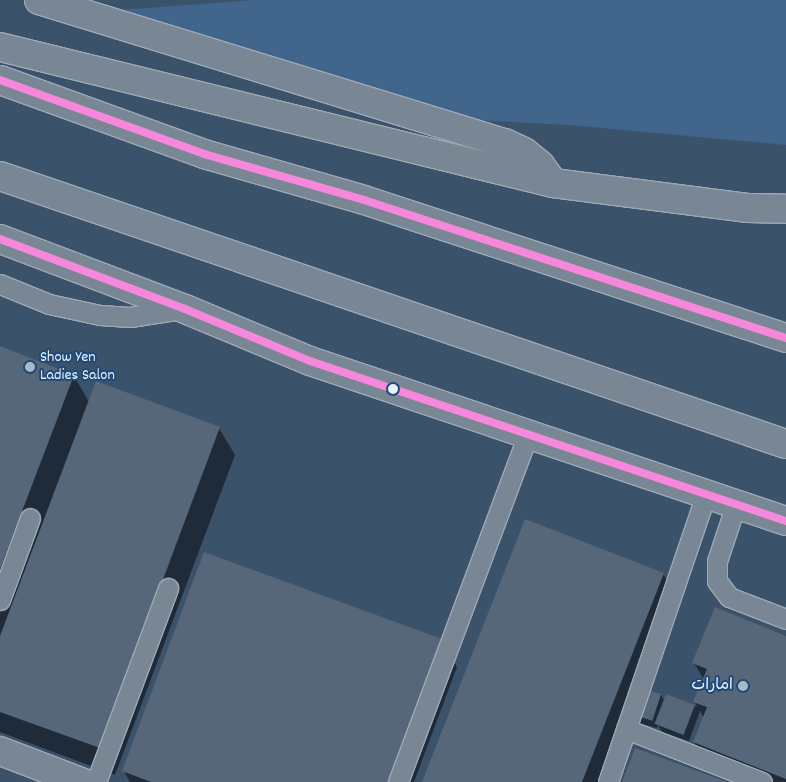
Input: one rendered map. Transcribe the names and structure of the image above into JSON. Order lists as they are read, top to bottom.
{
  "places": ["Show Yen Ladies Salon", "امارات"]
}
